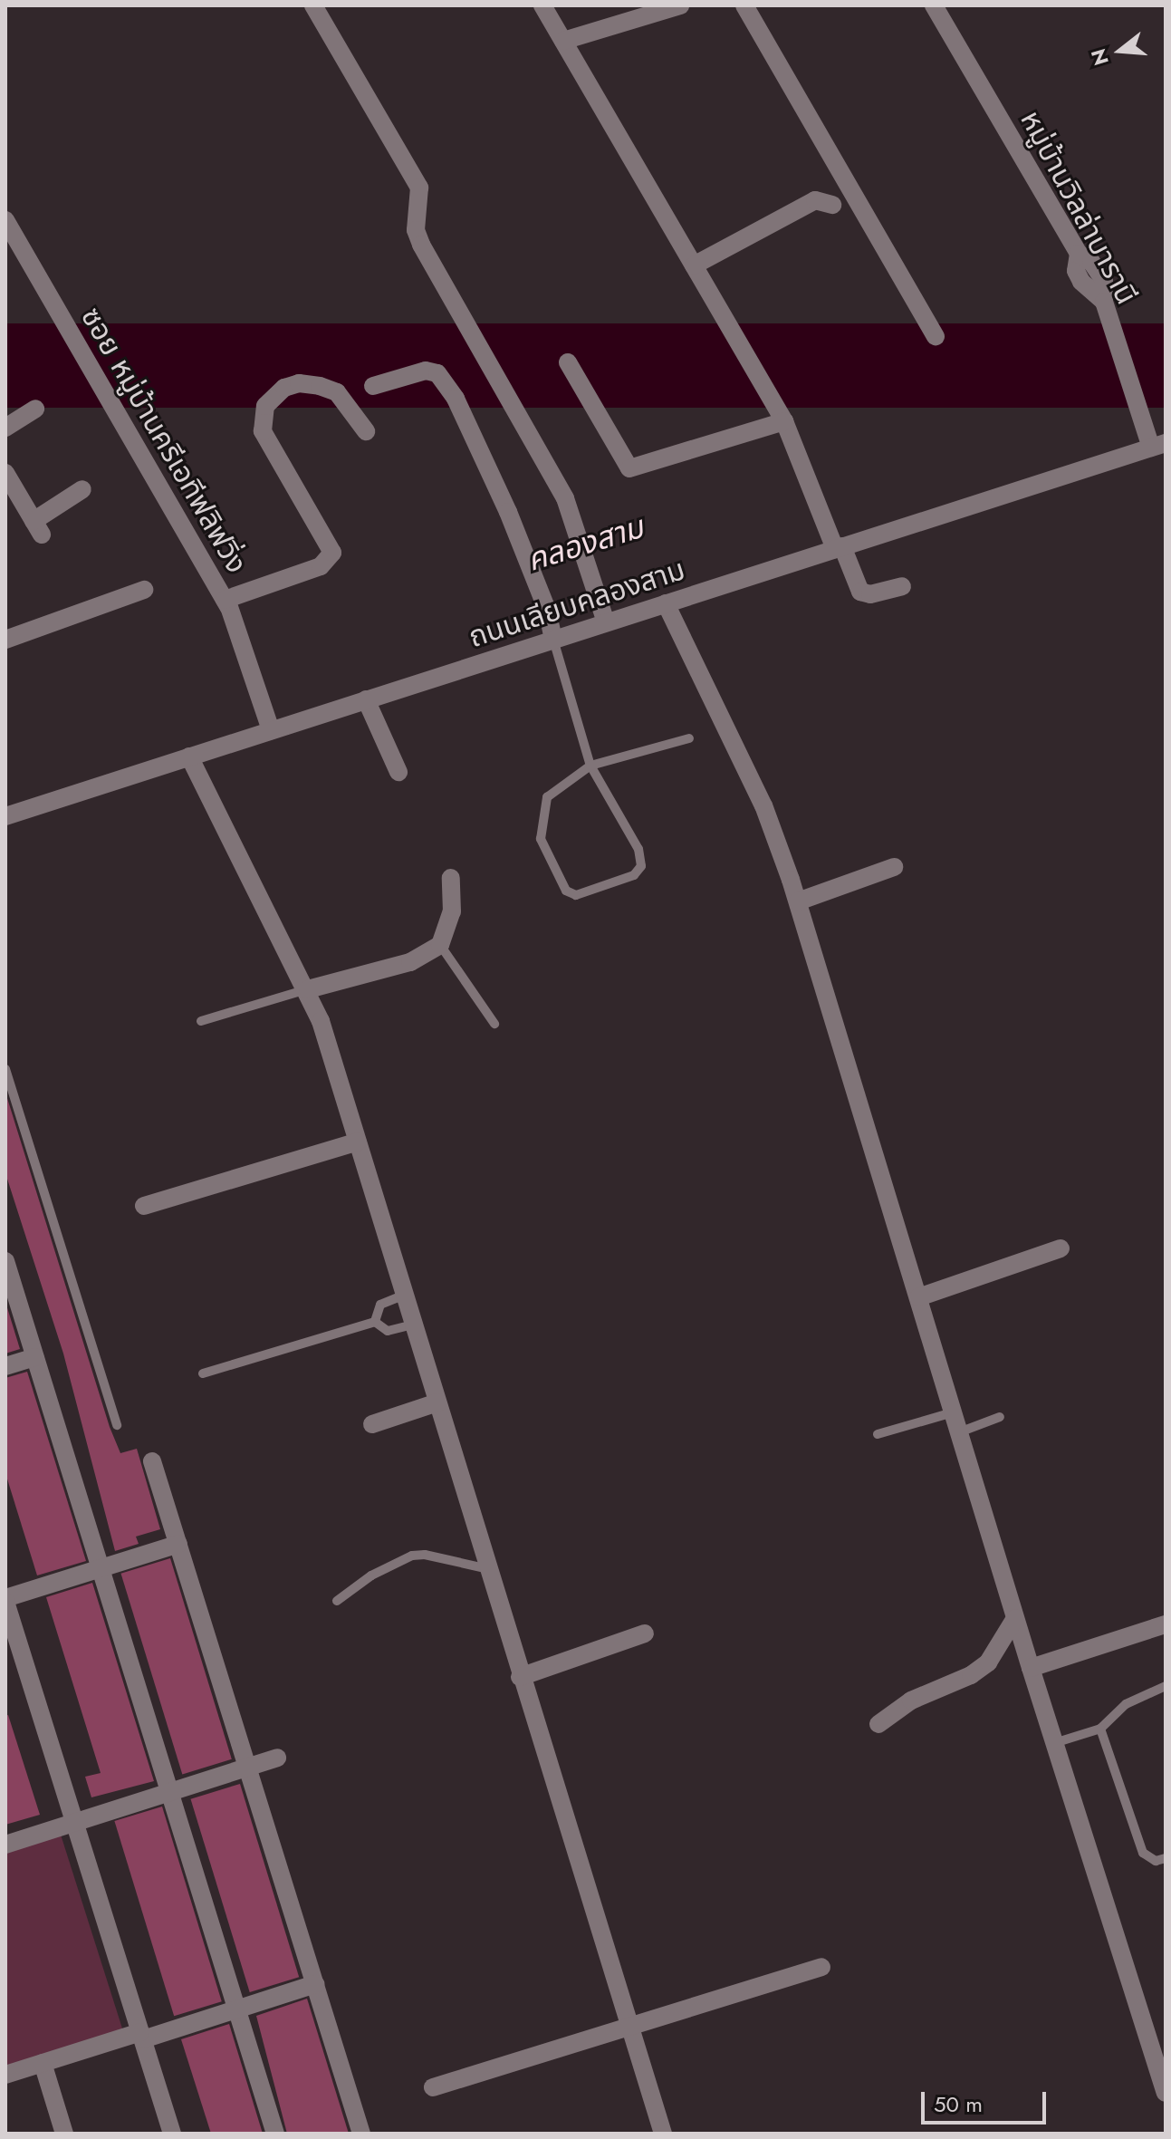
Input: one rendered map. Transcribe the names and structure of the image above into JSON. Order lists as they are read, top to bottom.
{
  "streets": {
    "street": ["หมู่บ้านวิลล่าบารานี", "ซอย หมู่บ้านครีเอทีฟลิฟวิ่ง", "ถนนเลียบคลองสาม"]
  },
  "crossings": [
    ["หมู่บ้านวิลล่าบารานี", "ถนนเลียบคลองสาม"],
    ["ซอย หมู่บ้านครีเอทีฟลิฟวิ่ง", "ถนนเลียบคลองสาม"]
  ],
  "water": ["คลองสาม"],
  "scale_bar": "50 m",
  "north": "left"
}
